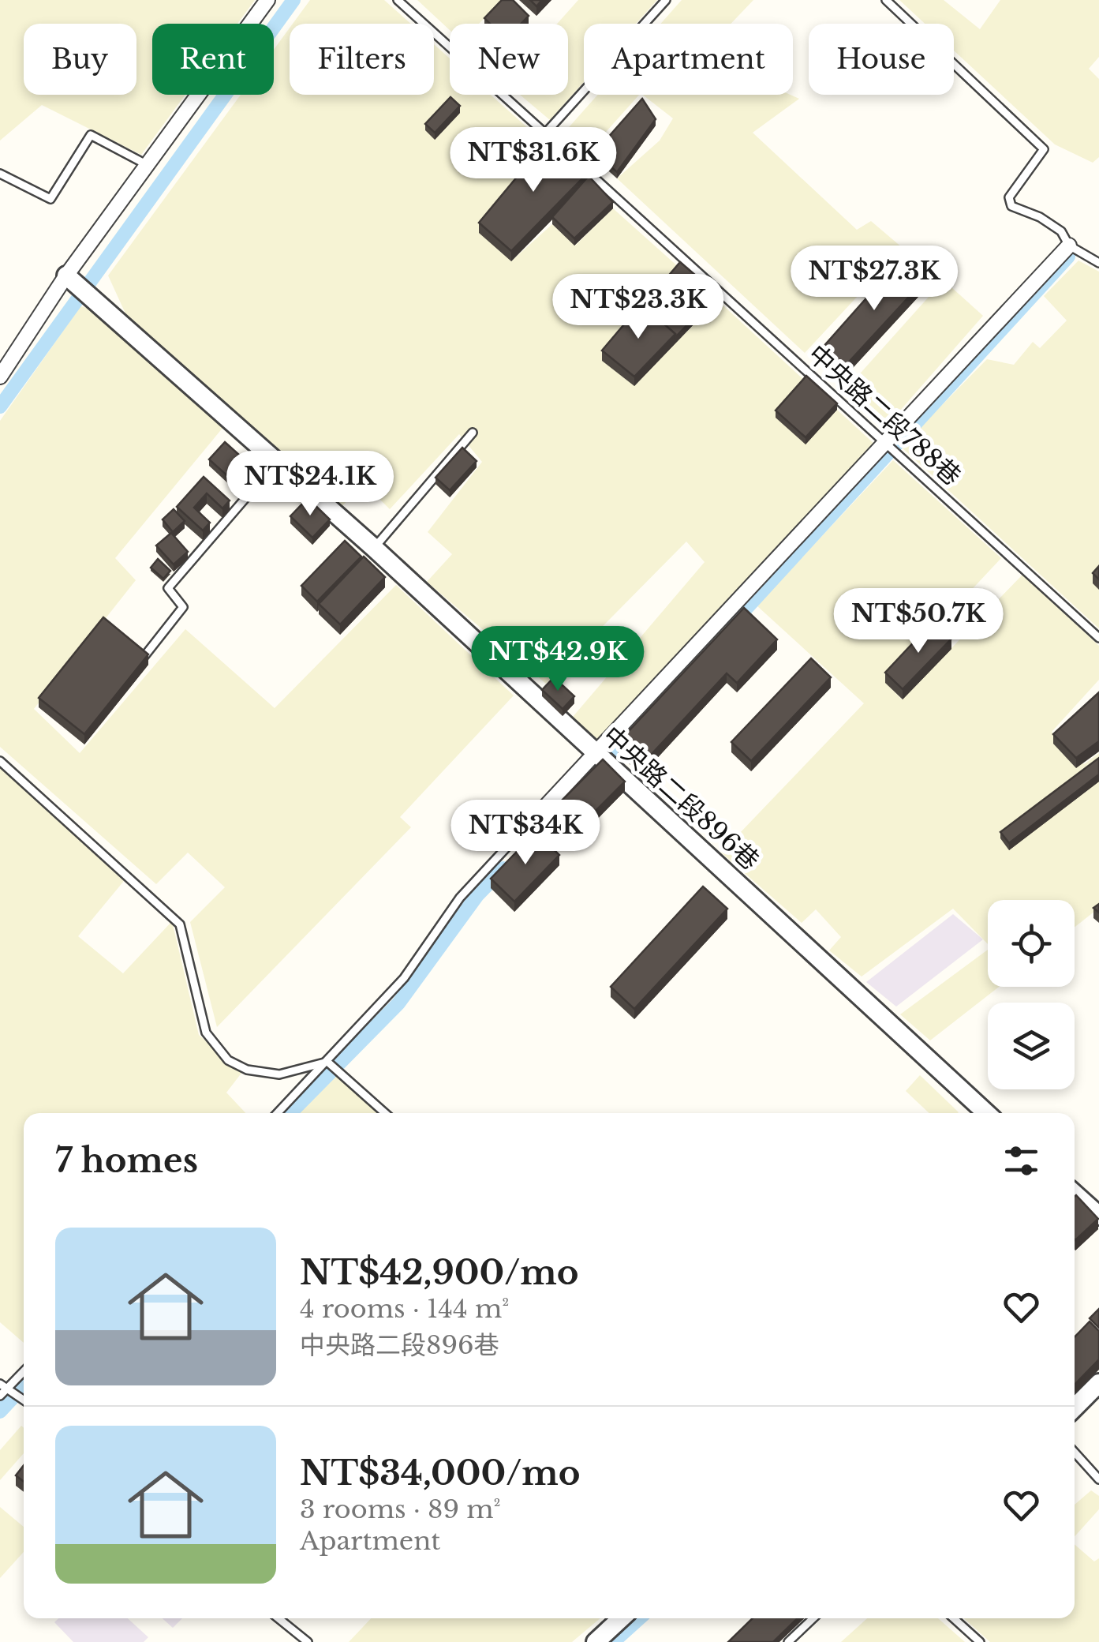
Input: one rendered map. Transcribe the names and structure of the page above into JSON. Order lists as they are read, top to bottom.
{
  "streets": {
    "street": ["中央路二段896巷"],
    "lane": ["中央路二段788巷"]
  },
  "page": {
    "chip": [
      "Buy",
      "Rent",
      "Filters",
      "New",
      "Apartment",
      "House"
    ],
    "price": [
      "NT$31.6K",
      "NT$27.3K",
      "NT$23.3K",
      "NT$24.1K",
      "NT$50.7K",
      "NT$42.9K",
      "NT$34K"
    ],
    "heading": "7 homes",
    "list": [
      {
        "name": "NT$42,900/mo",
        "note": "4 rooms · 144 m² · 中央路二段896巷"
      },
      {
        "name": "NT$34,000/mo",
        "note": "3 rooms · 89 m² · Apartment"
      }
    ]
  }
}
